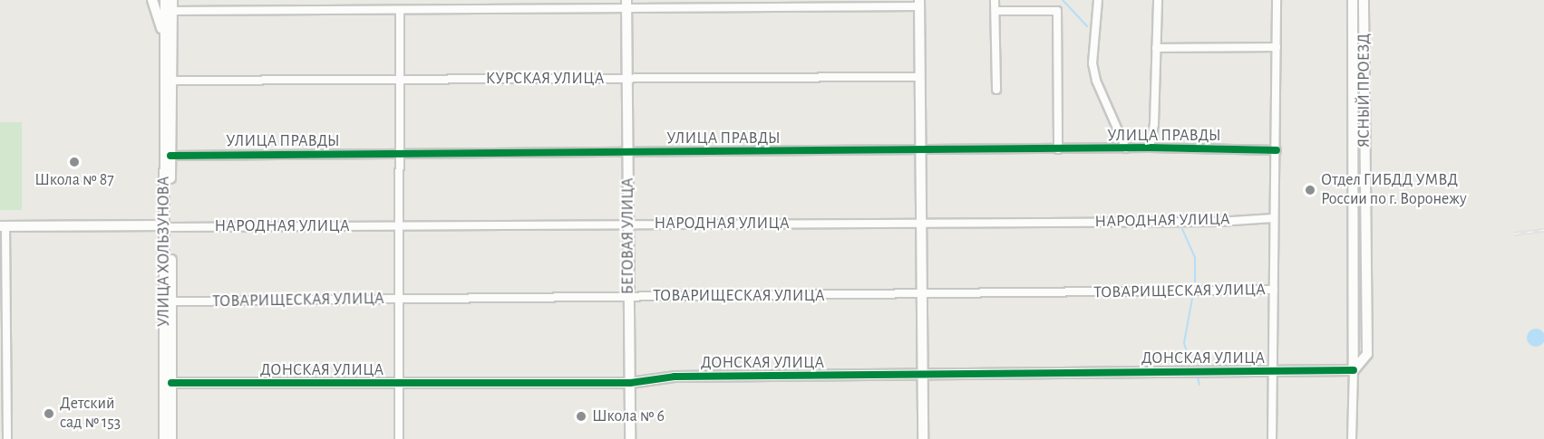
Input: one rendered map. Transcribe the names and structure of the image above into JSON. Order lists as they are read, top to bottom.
{
  "streets": {
    "street": [
      "КУРСКАЯ УЛИЦА",
      "ЯСНЫЙ ПРОЕЗД",
      "УЛИЦА ПРАВДЫ",
      "НАРОДНАЯ УЛИЦА",
      "БЕГОВАЯ УЛИЦА",
      "УЛИЦА ХОЛЬЗУНОВА",
      "ТОВАРИЩЕСКАЯ УЛИЦА",
      "ДОНСКАЯ УЛИЦА"
    ]
  },
  "crossings": [
    ["КУРСКАЯ УЛИЦА", "БЕГОВАЯ УЛИЦА"],
    ["КУРСКАЯ УЛИЦА", "УЛИЦА ХОЛЬЗУНОВА"],
    ["ЯСНЫЙ ПРОЕЗД", "ДОНСКАЯ УЛИЦА"],
    ["УЛИЦА ПРАВДЫ", "БЕГОВАЯ УЛИЦА"],
    ["УЛИЦА ПРАВДЫ", "УЛИЦА ХОЛЬЗУНОВА"],
    ["НАРОДНАЯ УЛИЦА", "БЕГОВАЯ УЛИЦА"],
    ["НАРОДНАЯ УЛИЦА", "УЛИЦА ХОЛЬЗУНОВА"],
    ["БЕГОВАЯ УЛИЦА", "ТОВАРИЩЕСКАЯ УЛИЦА"],
    ["БЕГОВАЯ УЛИЦА", "ДОНСКАЯ УЛИЦА"],
    ["УЛИЦА ХОЛЬЗУНОВА", "ТОВАРИЩЕСКАЯ УЛИЦА"],
    ["УЛИЦА ХОЛЬЗУНОВА", "ДОНСКАЯ УЛИЦА"]
  ],
  "places": [
    "Школа № 87",
    "Отдел ГИБДД УМВД России по г. Воронежу",
    "Детский сад № 153",
    "Школа № 6"
  ]
}
